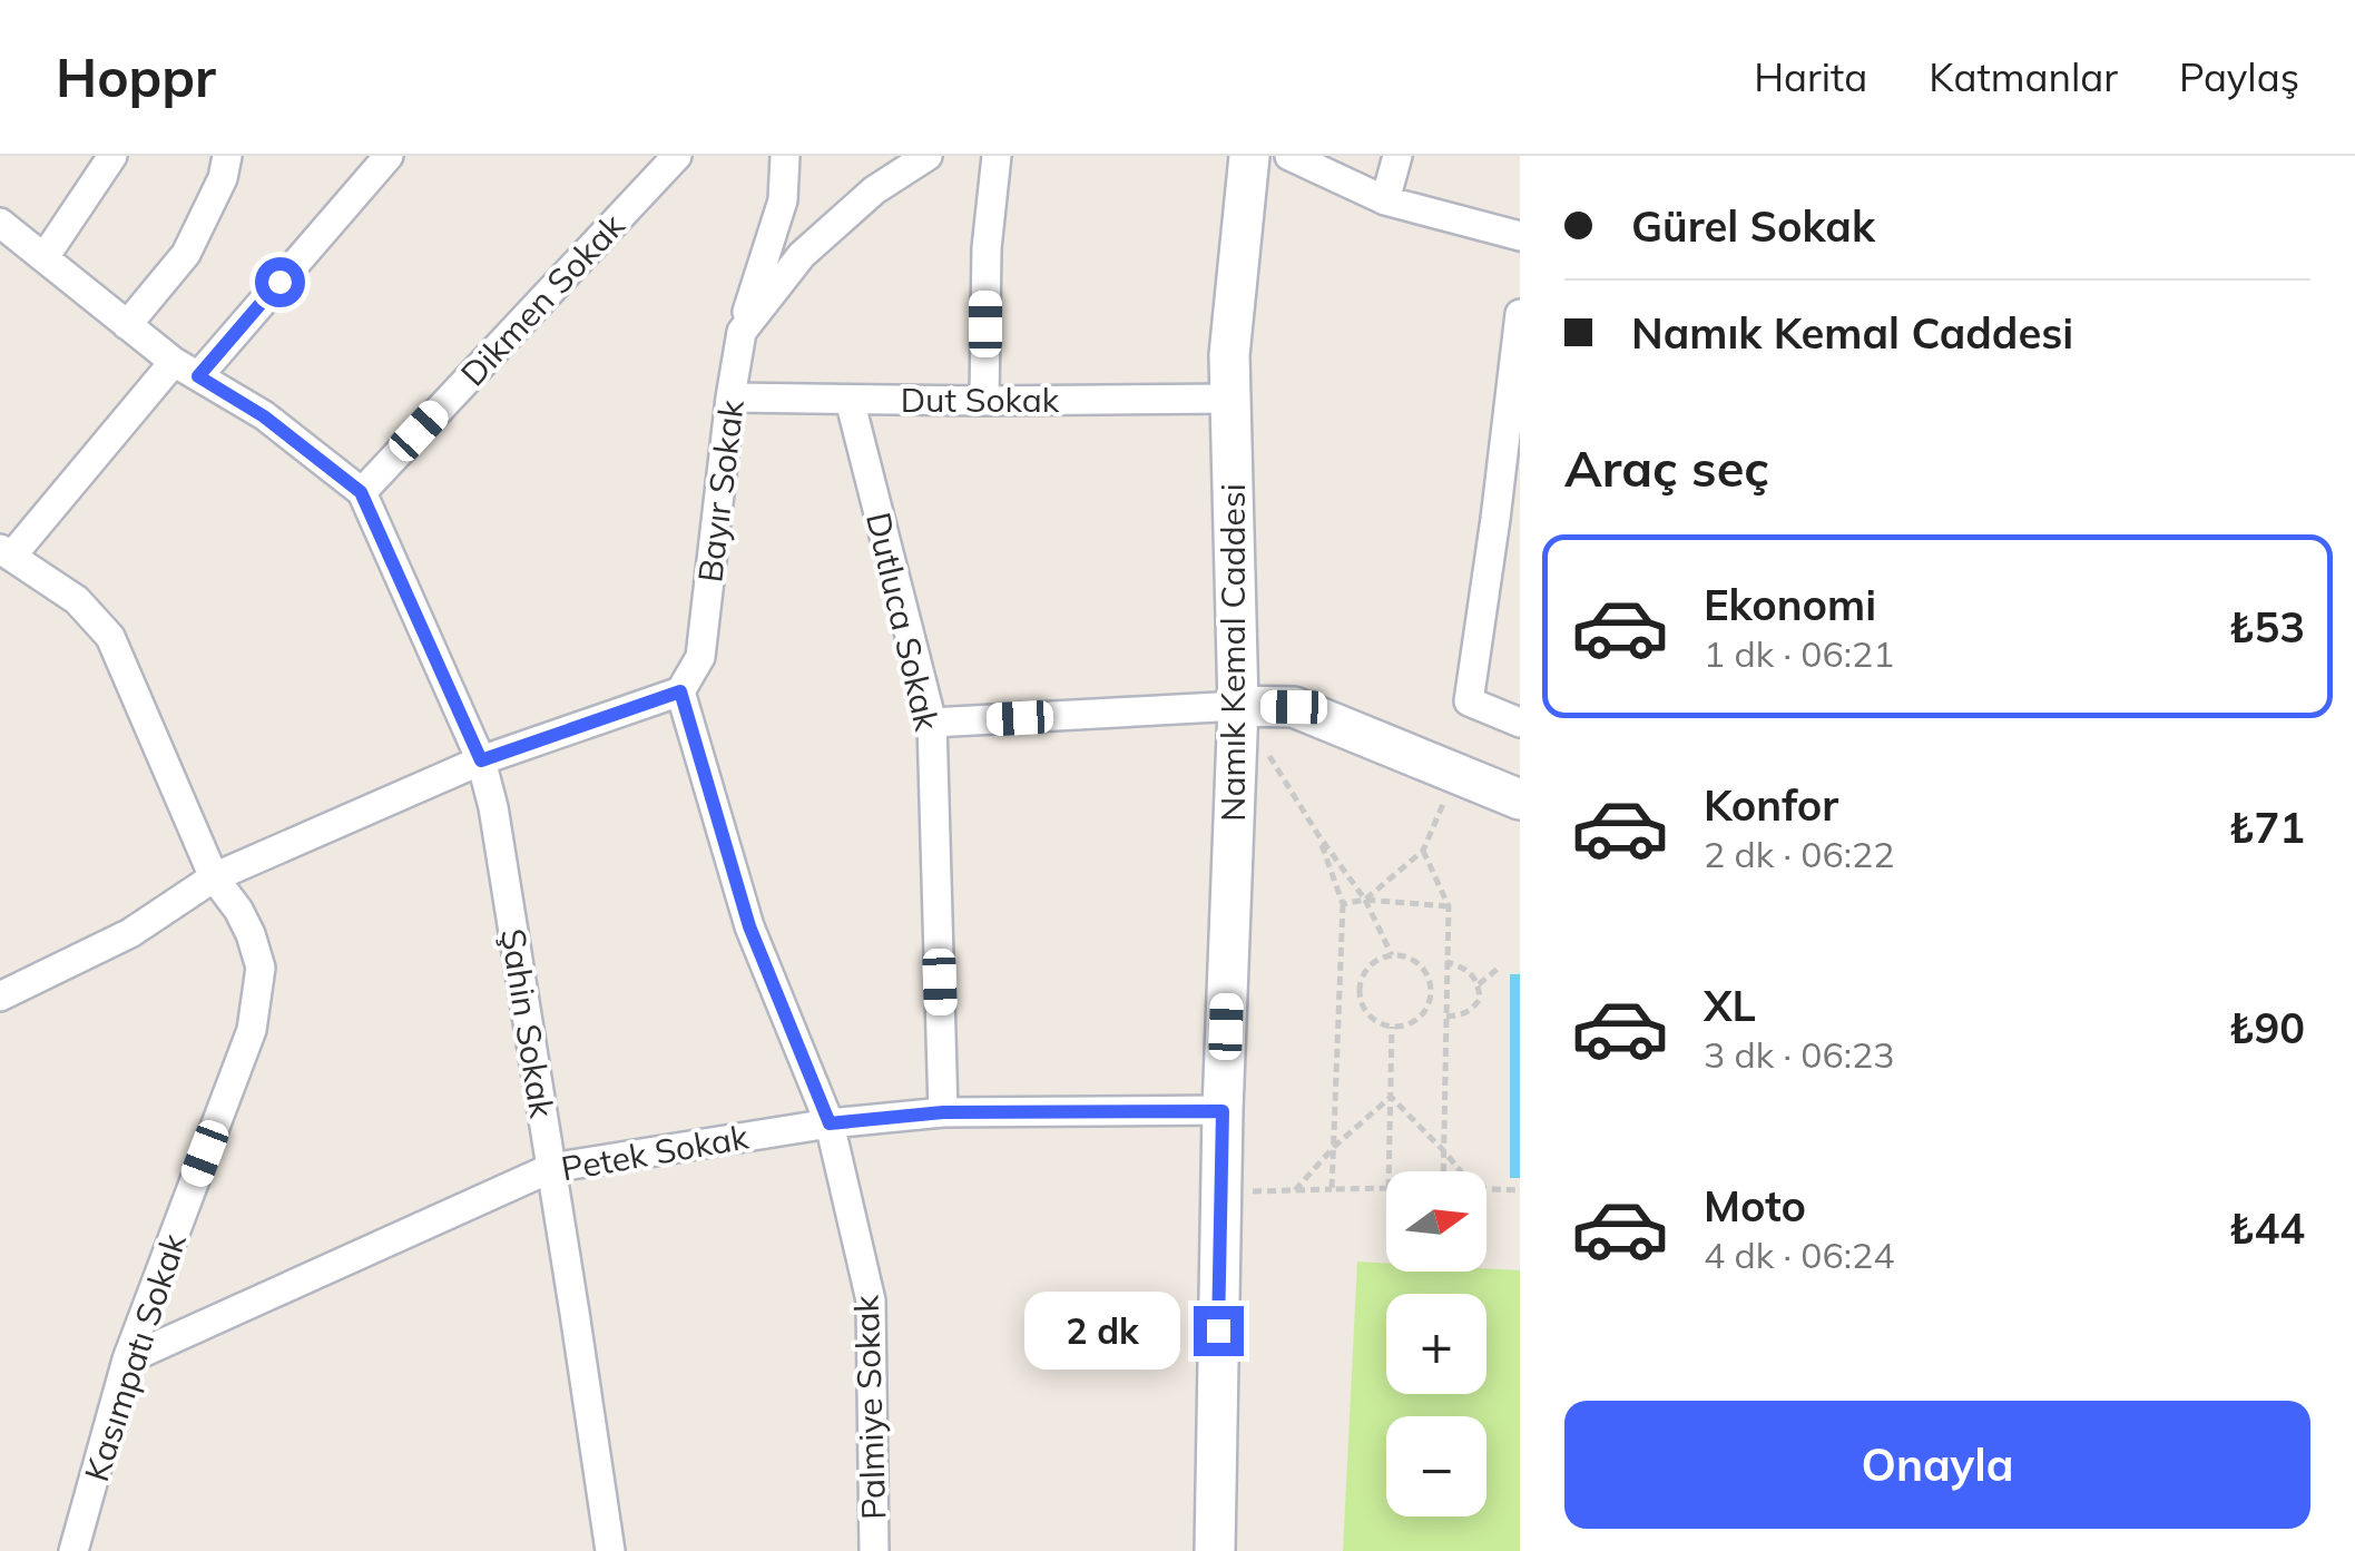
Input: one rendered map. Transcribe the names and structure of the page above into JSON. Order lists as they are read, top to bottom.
{
  "streets": {
    "main road": ["Namık Kemal Caddesi"],
    "street": [
      "Dikmen Sokak",
      "Dut Sokak",
      "Bayır Sokak",
      "Dutluca Sokak",
      "Şahin Sokak",
      "Petek Sokak",
      "Kasımpatı Sokak",
      "Palmiye Sokak"
    ]
  },
  "crossings": [
    ["Dikmen Sokak", "Şahin Sokak"],
    ["Dut Sokak", "Bayır Sokak"],
    ["Dut Sokak", "Dutluca Sokak"],
    ["Dut Sokak", "Namık Kemal Caddesi"],
    ["Bayır Sokak", "Palmiye Sokak"],
    ["Dutluca Sokak", "Petek Sokak"],
    ["Namık Kemal Caddesi", "Petek Sokak"],
    ["Şahin Sokak", "Petek Sokak"],
    ["Petek Sokak", "Kasımpatı Sokak"],
    ["Petek Sokak", "Palmiye Sokak"]
  ],
  "north": "right",
  "page": {
    "header": "Hoppr",
    "nav": ["Harita", "Katmanlar", "Paylaş"],
    "banner": ["Gürel Sokak", "Namık Kemal Caddesi"],
    "heading": "Araç seç",
    "list": [
      {
        "name": "Ekonomi",
        "note": "1 dk · 06:21",
        "value": "₺53"
      },
      {
        "name": "Konfor",
        "note": "2 dk · 06:22",
        "value": "₺71"
      },
      {
        "name": "XL",
        "note": "3 dk · 06:23",
        "value": "₺90"
      },
      {
        "name": "Moto",
        "note": "4 dk · 06:24",
        "value": "₺44"
      }
    ],
    "map_buttons": ["+", "−"],
    "bubble": "2 dk",
    "buttons": "Onayla"
  }
}
